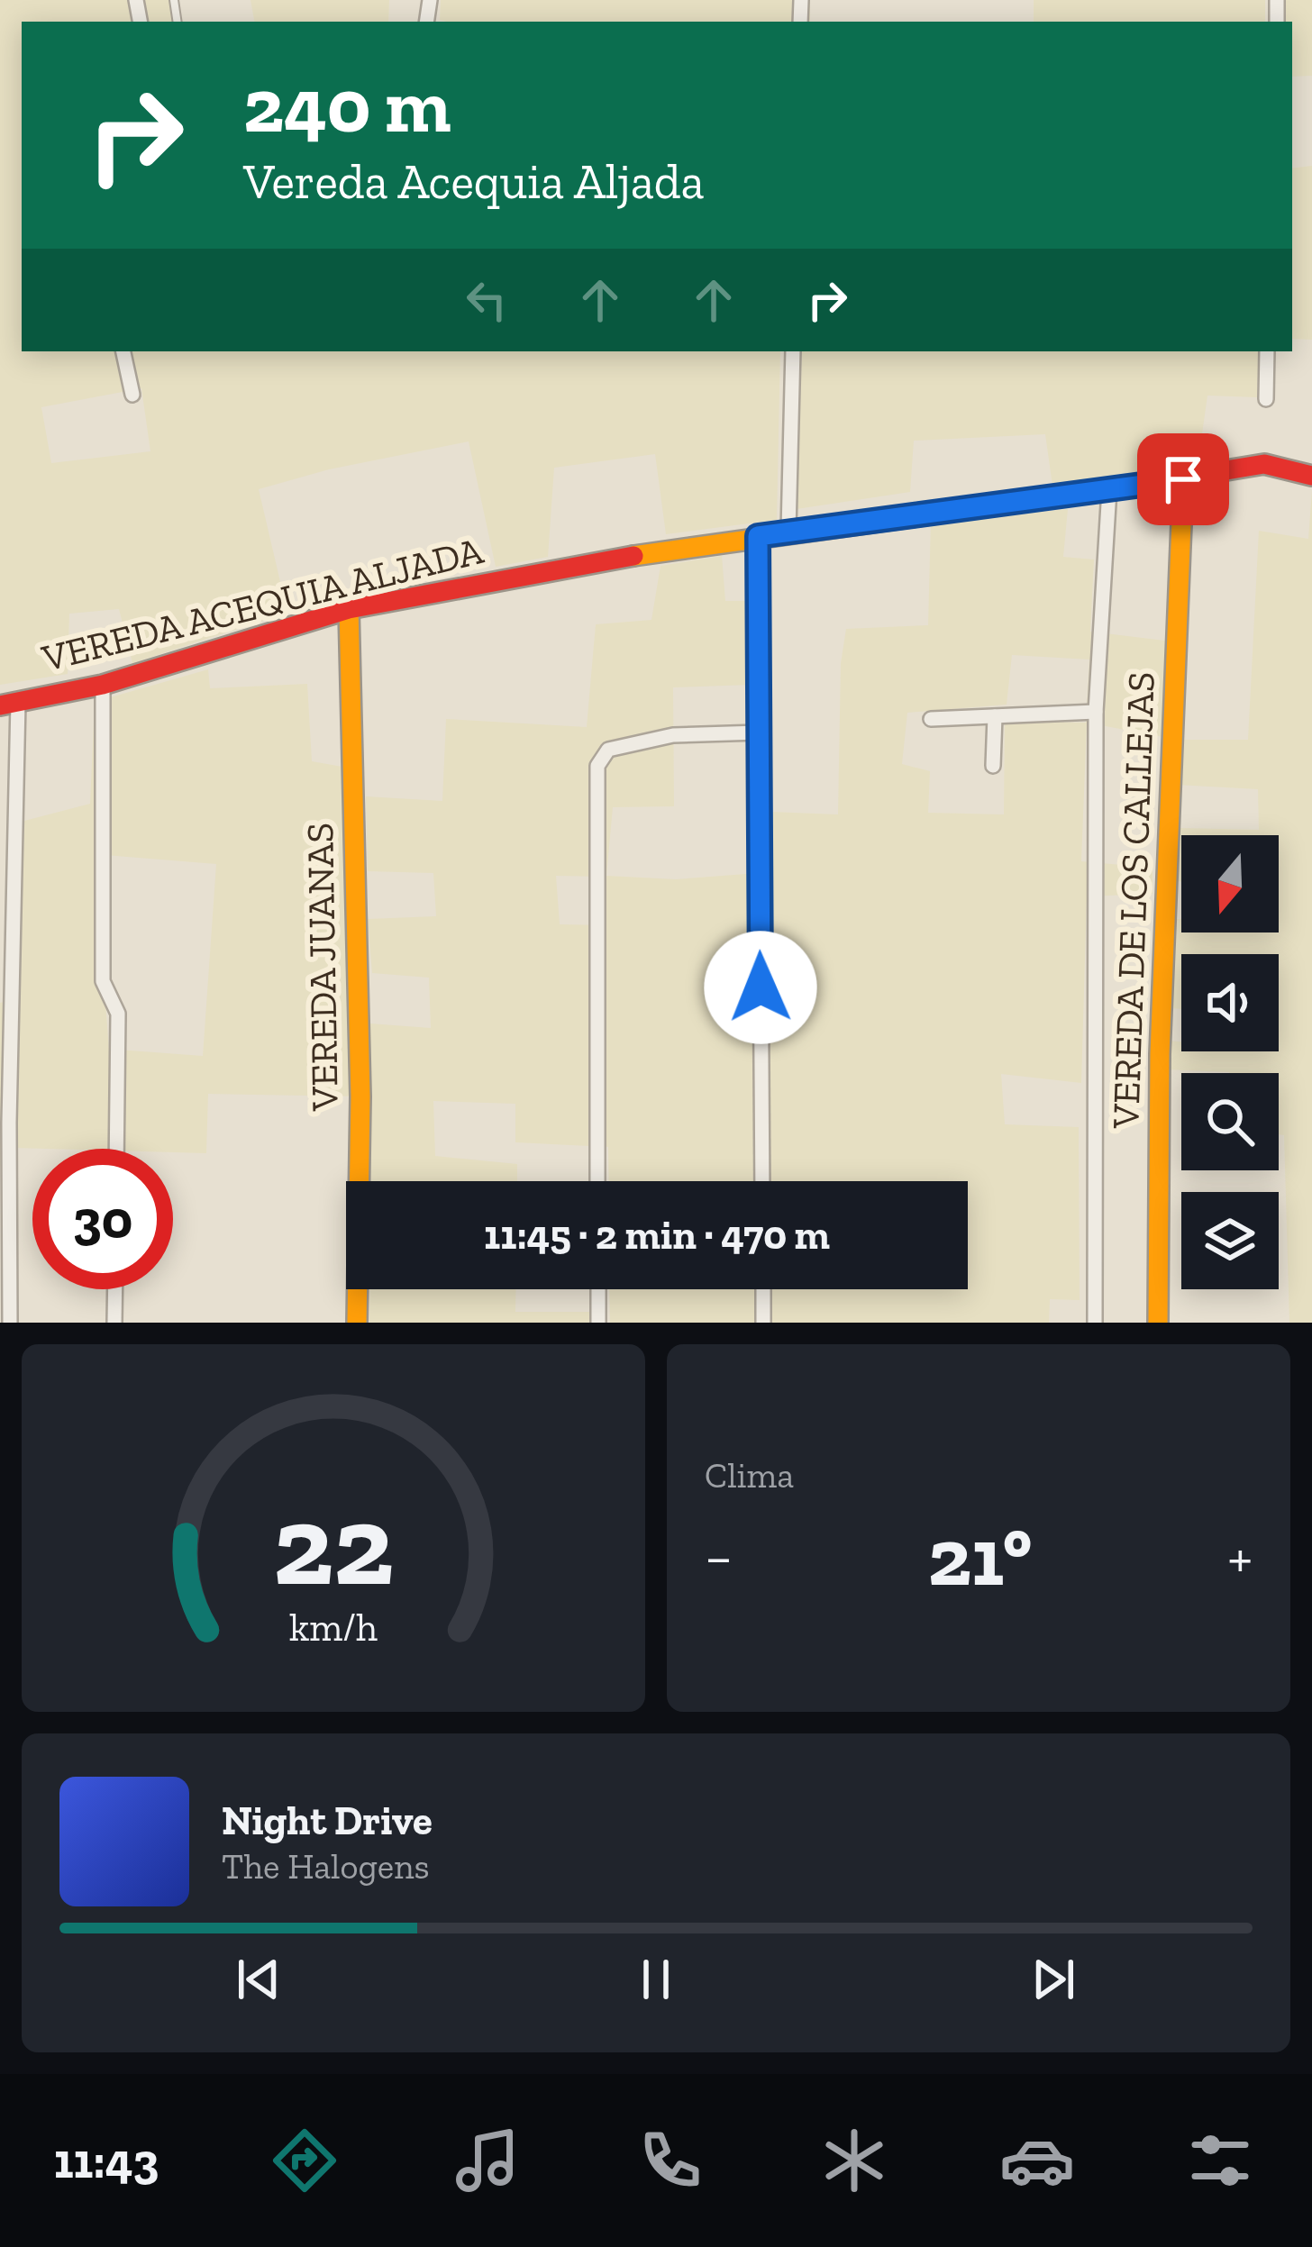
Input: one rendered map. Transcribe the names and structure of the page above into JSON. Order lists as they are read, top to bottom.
{
  "streets": {
    "street": ["VEREDA ACEQUIA ALJADA", "VEREDA DE LOS CALLEJAS", "VEREDA JUANAS"]
  },
  "crossings": [
    ["VEREDA ACEQUIA ALJADA", "VEREDA DE LOS CALLEJAS"],
    ["VEREDA ACEQUIA ALJADA", "VEREDA JUANAS"]
  ],
  "north": "bottom",
  "page": {
    "turn": ["240 m", "Vereda Acequia Aljada"],
    "limit": "30",
    "trip": "11:45 · 2 min · 470 m",
    "tile": "Clima",
    "heat": ["−", "21°", "+"],
    "song": ["Night Drive", "The Halogens"],
    "tabs": "11:43",
    "gauge": ["22", "km/h"]
  }
}
